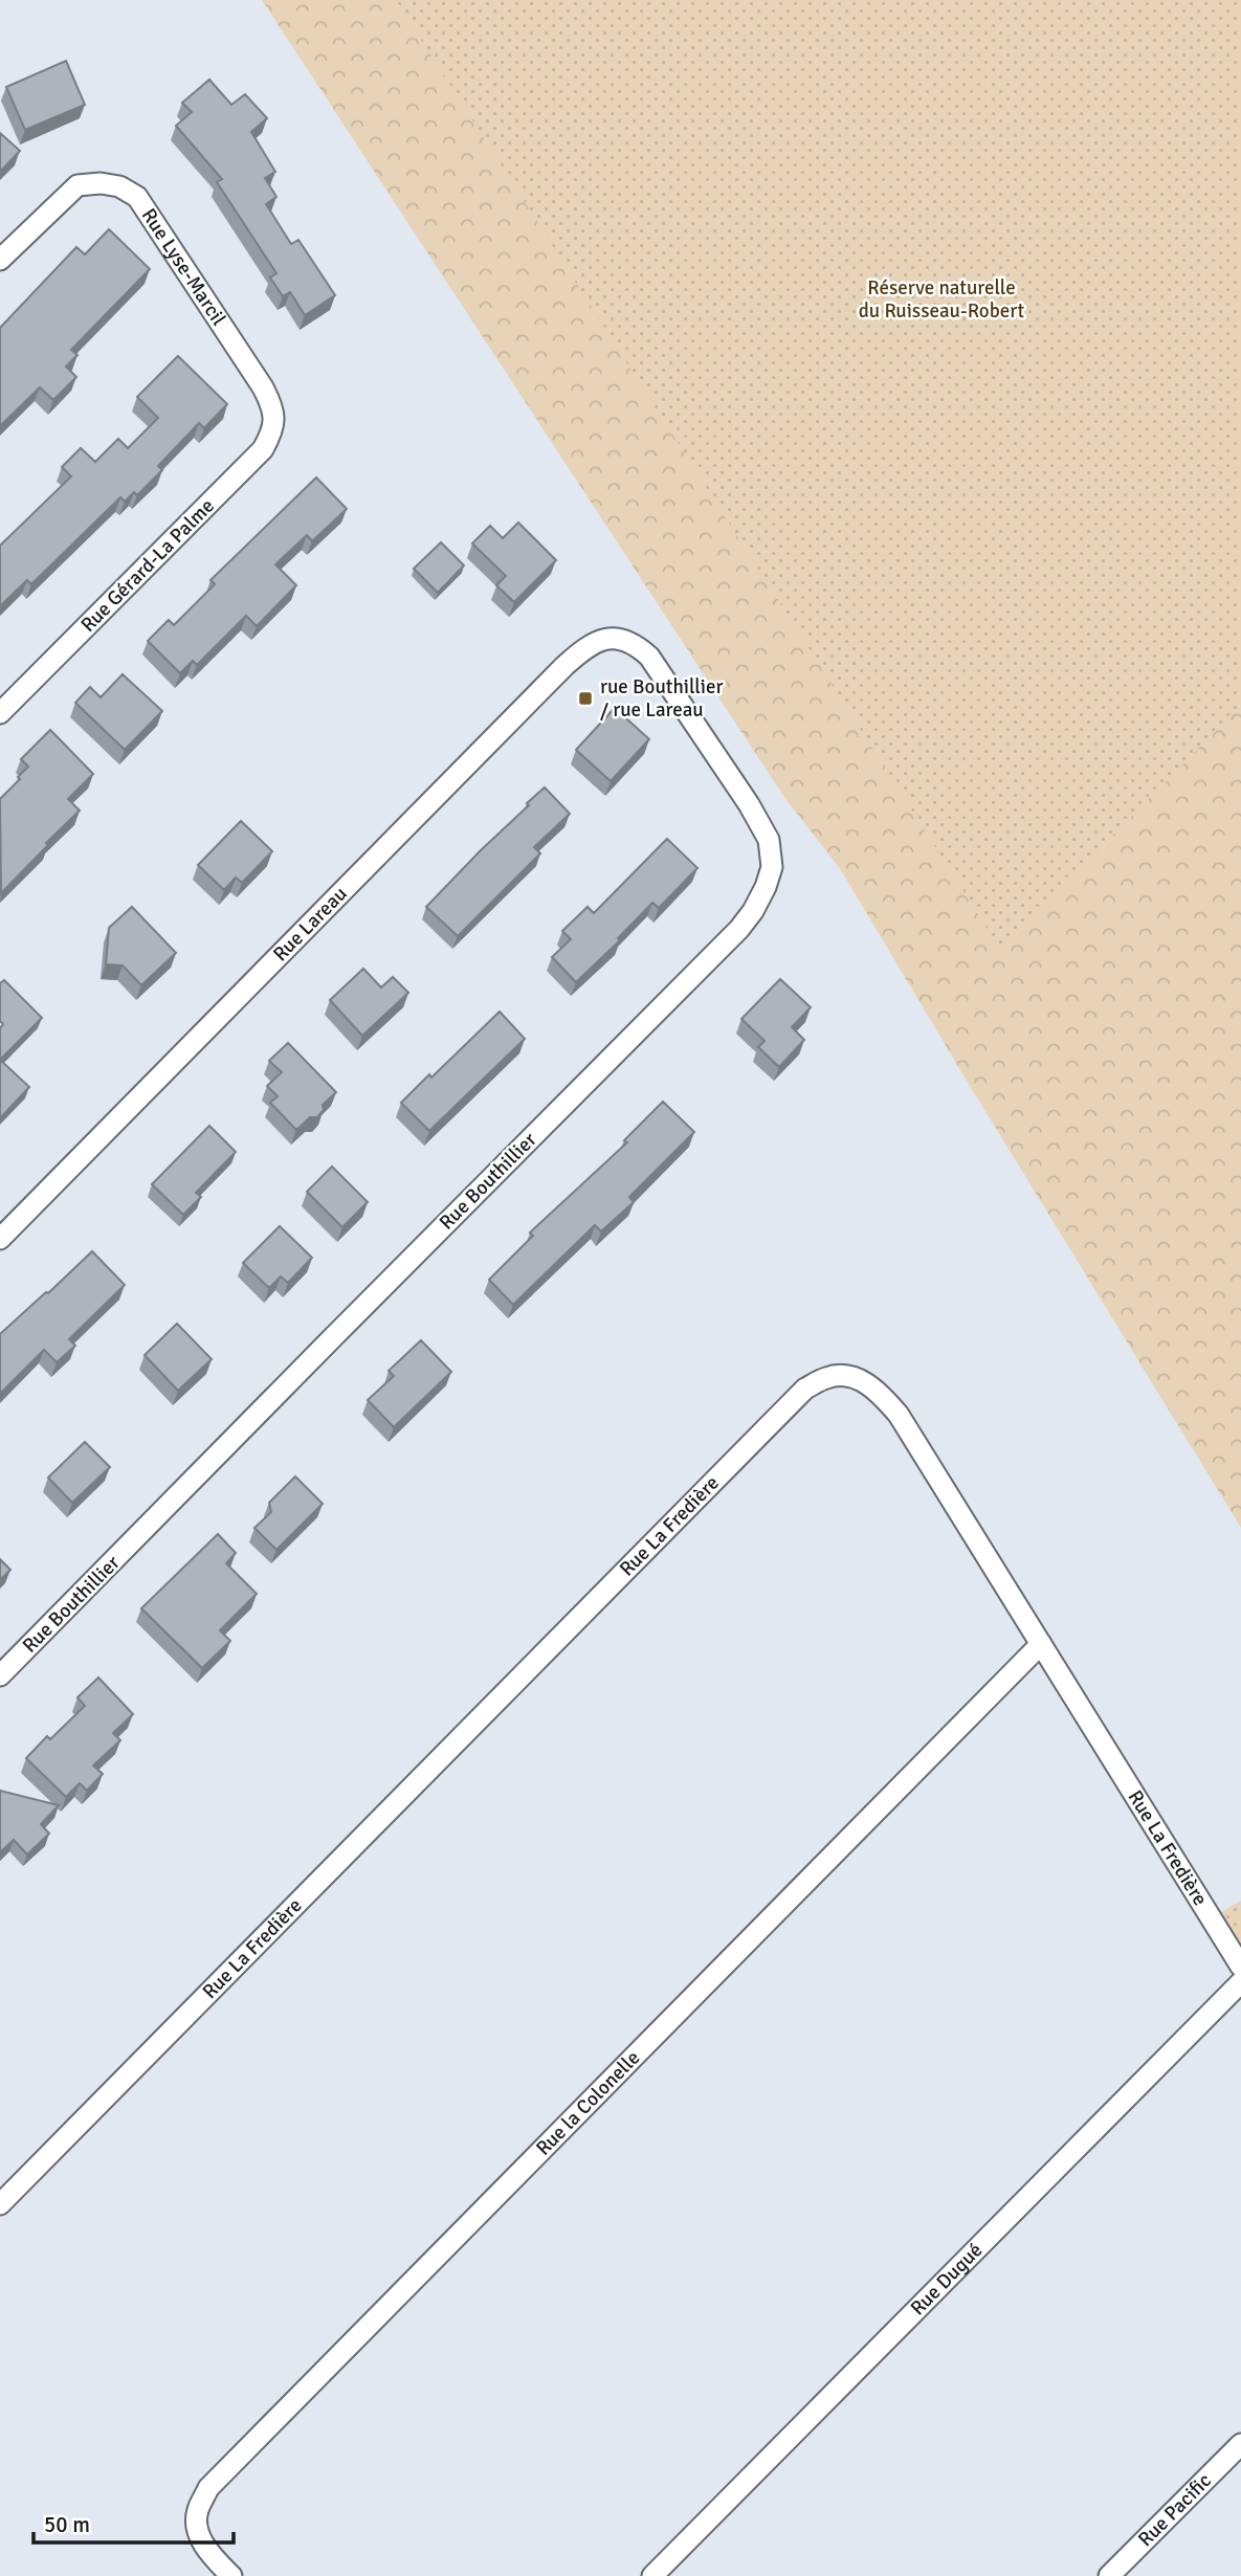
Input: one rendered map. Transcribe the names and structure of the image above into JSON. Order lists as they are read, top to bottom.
{
  "streets": {
    "street": [
      "Rue Lyse-Marcil",
      "Rue Gérard-La Palme",
      "Rue Lareau",
      "Rue Bouthillier",
      "Rue La Fredière",
      "Rue la Colonelle",
      "Rue Dugué",
      "Rue Pacific"
    ]
  },
  "crossings": [
    ["Rue Lyse-Marcil", "Rue Gérard-La Palme"],
    ["Rue Lareau", "Rue Bouthillier"],
    ["Rue La Fredière", "Rue la Colonelle"]
  ],
  "parks": ["Réserve naturelle du Ruisseau-Robert"],
  "places": {
    "transit": ["rue Bouthillier / rue Lareau"]
  },
  "scale_bar": "50 m"
}
